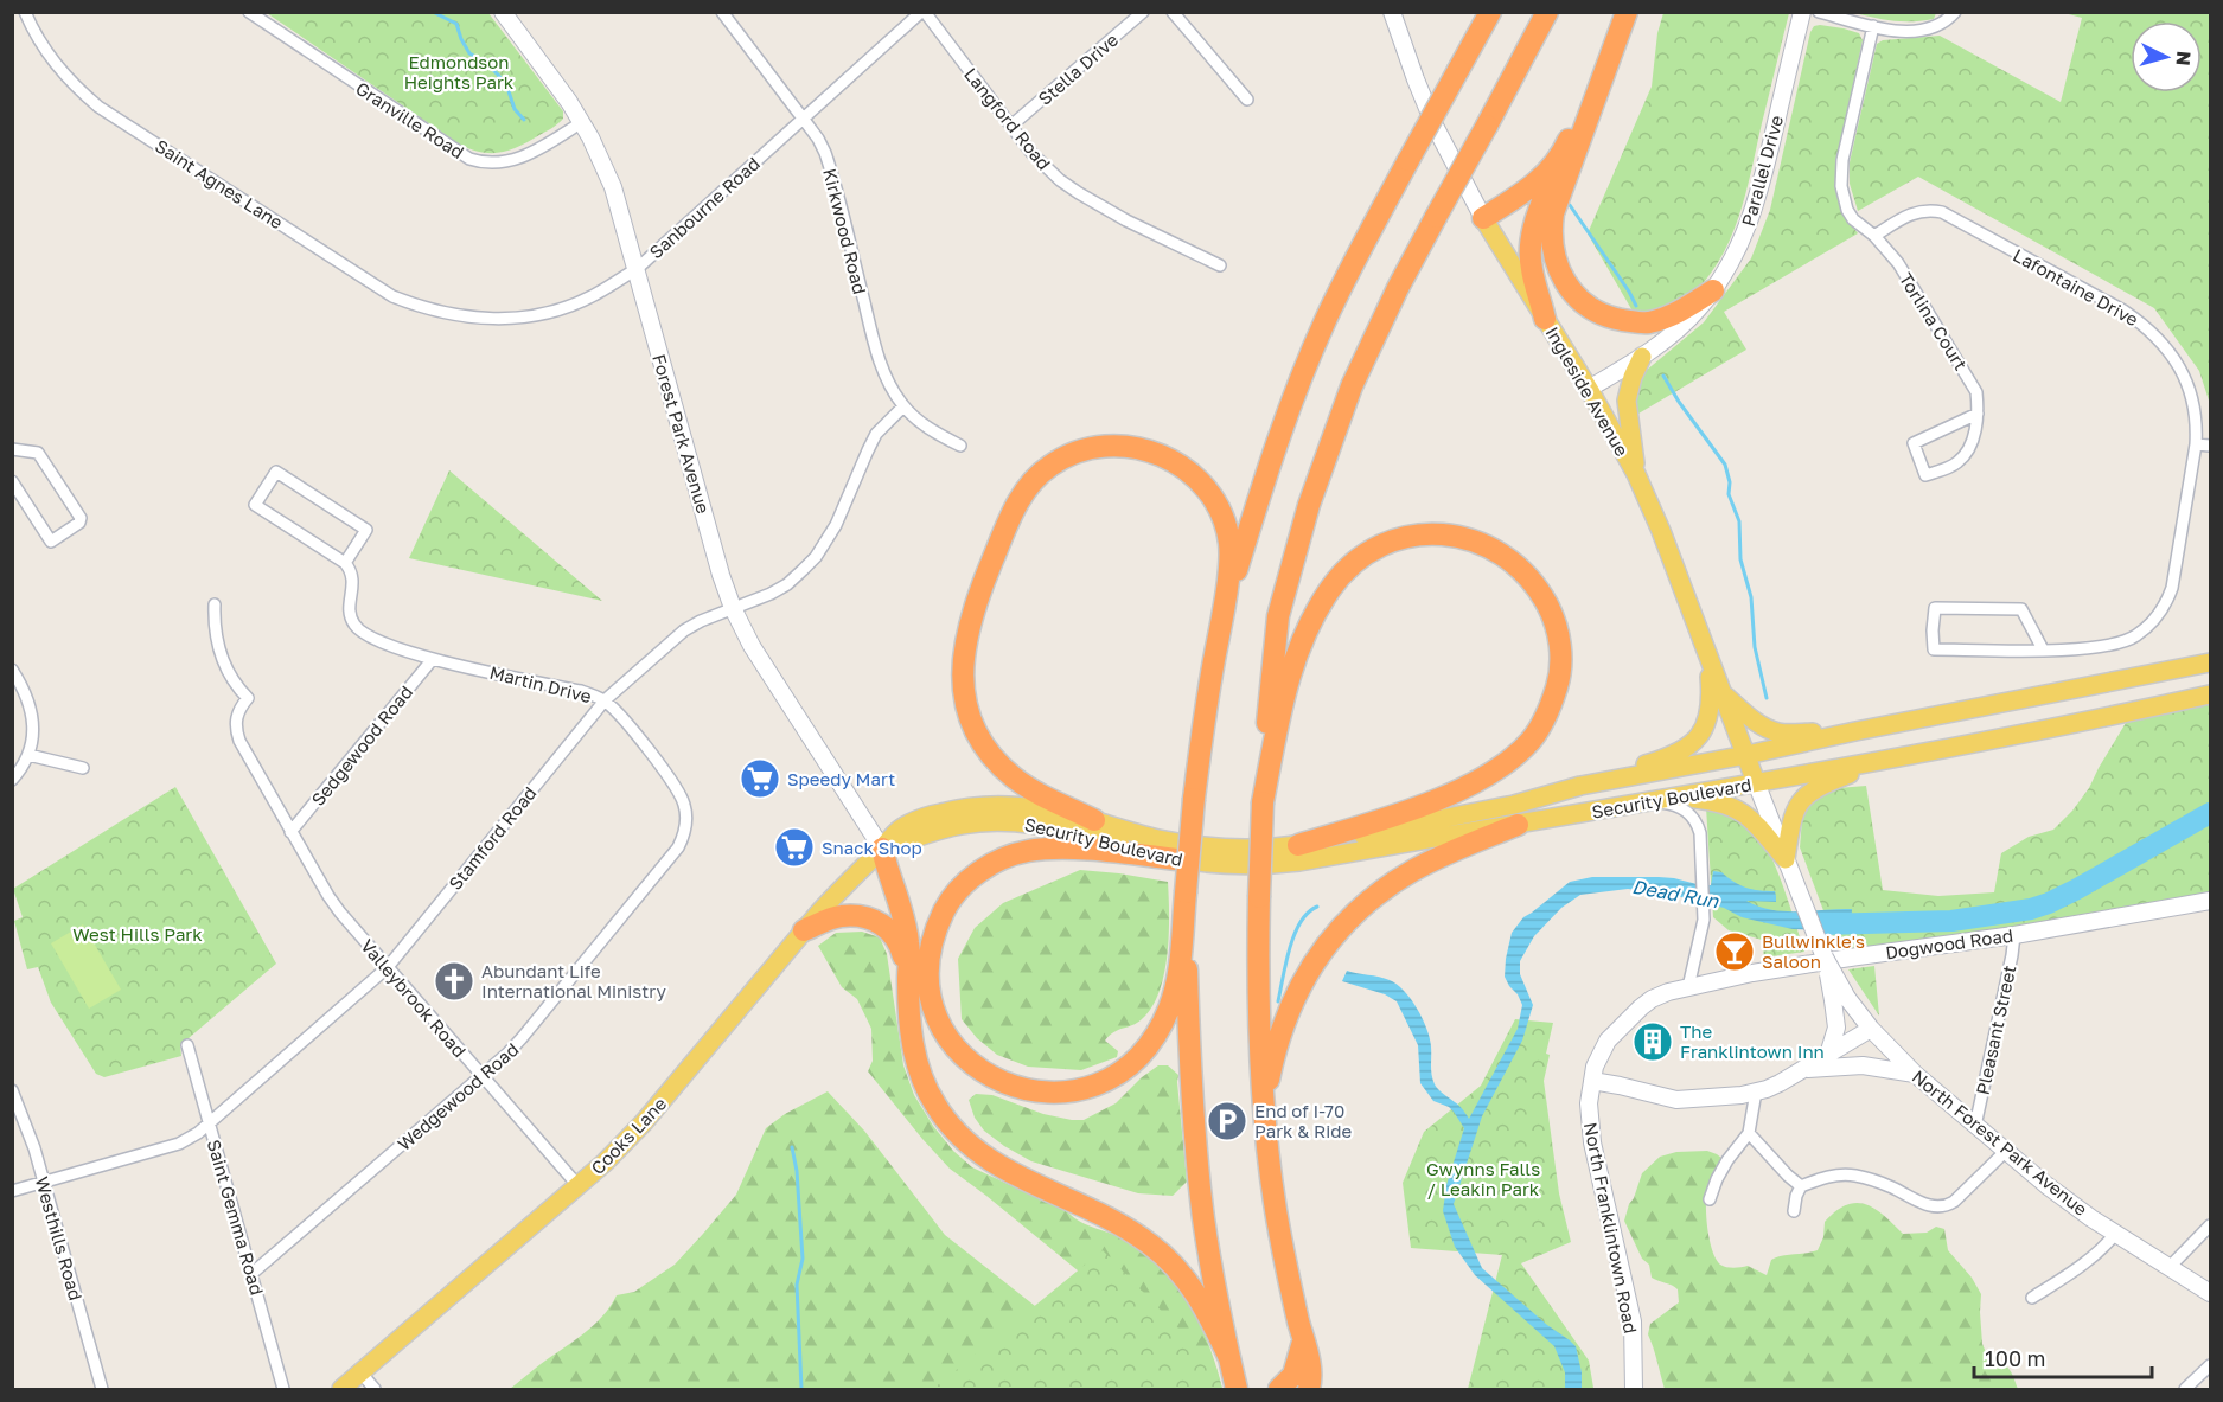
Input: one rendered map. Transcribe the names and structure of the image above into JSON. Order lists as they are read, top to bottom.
{
  "streets": {
    "main road": ["Ingleside Avenue", "Security Boulevard", "Cooks Lane"],
    "street": [
      "Stella Drive",
      "Langford Road",
      "Granville Road",
      "Parallel Drive",
      "Saint Agnes Lane",
      "Sanbourne Road",
      "Kirkwood Road",
      "Lafontaine Drive",
      "Torlina Court",
      "Forest Park Avenue",
      "Martin Drive",
      "Sedgewood Road",
      "Stamford Road",
      "Dogwood Road",
      "Valleybrook Road",
      "Pleasant Street",
      "Wedgewood Road",
      "North Forest Park Avenue",
      "Saint Gemma Road",
      "North Franklintown Road",
      "Westhills Road"
    ]
  },
  "crossings": [
    ["Stella Drive", "Langford Road"],
    ["Langford Road", "Sanbourne Road"],
    ["Granville Road", "Forest Park Avenue"],
    ["Parallel Drive", "Ingleside Avenue"],
    ["Saint Agnes Lane", "Sanbourne Road"],
    ["Sanbourne Road", "Kirkwood Road"],
    ["Sanbourne Road", "Forest Park Avenue"],
    ["Kirkwood Road", "Stamford Road"],
    ["Lafontaine Drive", "Torlina Court"],
    ["Ingleside Avenue", "Security Boulevard"],
    ["Ingleside Avenue", "North Forest Park Avenue"],
    ["Forest Park Avenue", "Security Boulevard"],
    ["Forest Park Avenue", "Stamford Road"],
    ["Forest Park Avenue", "Cooks Lane"],
    ["Martin Drive", "Sedgewood Road"],
    ["Martin Drive", "Stamford Road"],
    ["Martin Drive", "Wedgewood Road"],
    ["Sedgewood Road", "Valleybrook Road"],
    ["Security Boulevard", "Cooks Lane"],
    ["Security Boulevard", "North Forest Park Avenue"],
    ["Stamford Road", "Valleybrook Road"],
    ["Stamford Road", "Saint Gemma Road"],
    ["Stamford Road", "Westhills Road"],
    ["Dogwood Road", "Pleasant Street"],
    ["Dogwood Road", "North Franklintown Road"],
    ["Valleybrook Road", "Wedgewood Road"],
    ["Valleybrook Road", "Cooks Lane"],
    ["Pleasant Street", "North Forest Park Avenue"],
    ["Wedgewood Road", "Saint Gemma Road"]
  ],
  "water": ["Dead Run"],
  "parks": ["Edmondson Heights Park", "West Hills Park", "Gwynns Falls / Leakin Park"],
  "places": {
    "supermarket": ["Speedy Mart", "Snack Shop"],
    "bar": ["Bullwinkle's Saloon"],
    "church": ["Abundant Life International Ministry"],
    "building": ["The Franklintown Inn"],
    "parking": ["End of I-70 Park & Ride"]
  },
  "scale_bar": "100 m",
  "north": "right"
}
